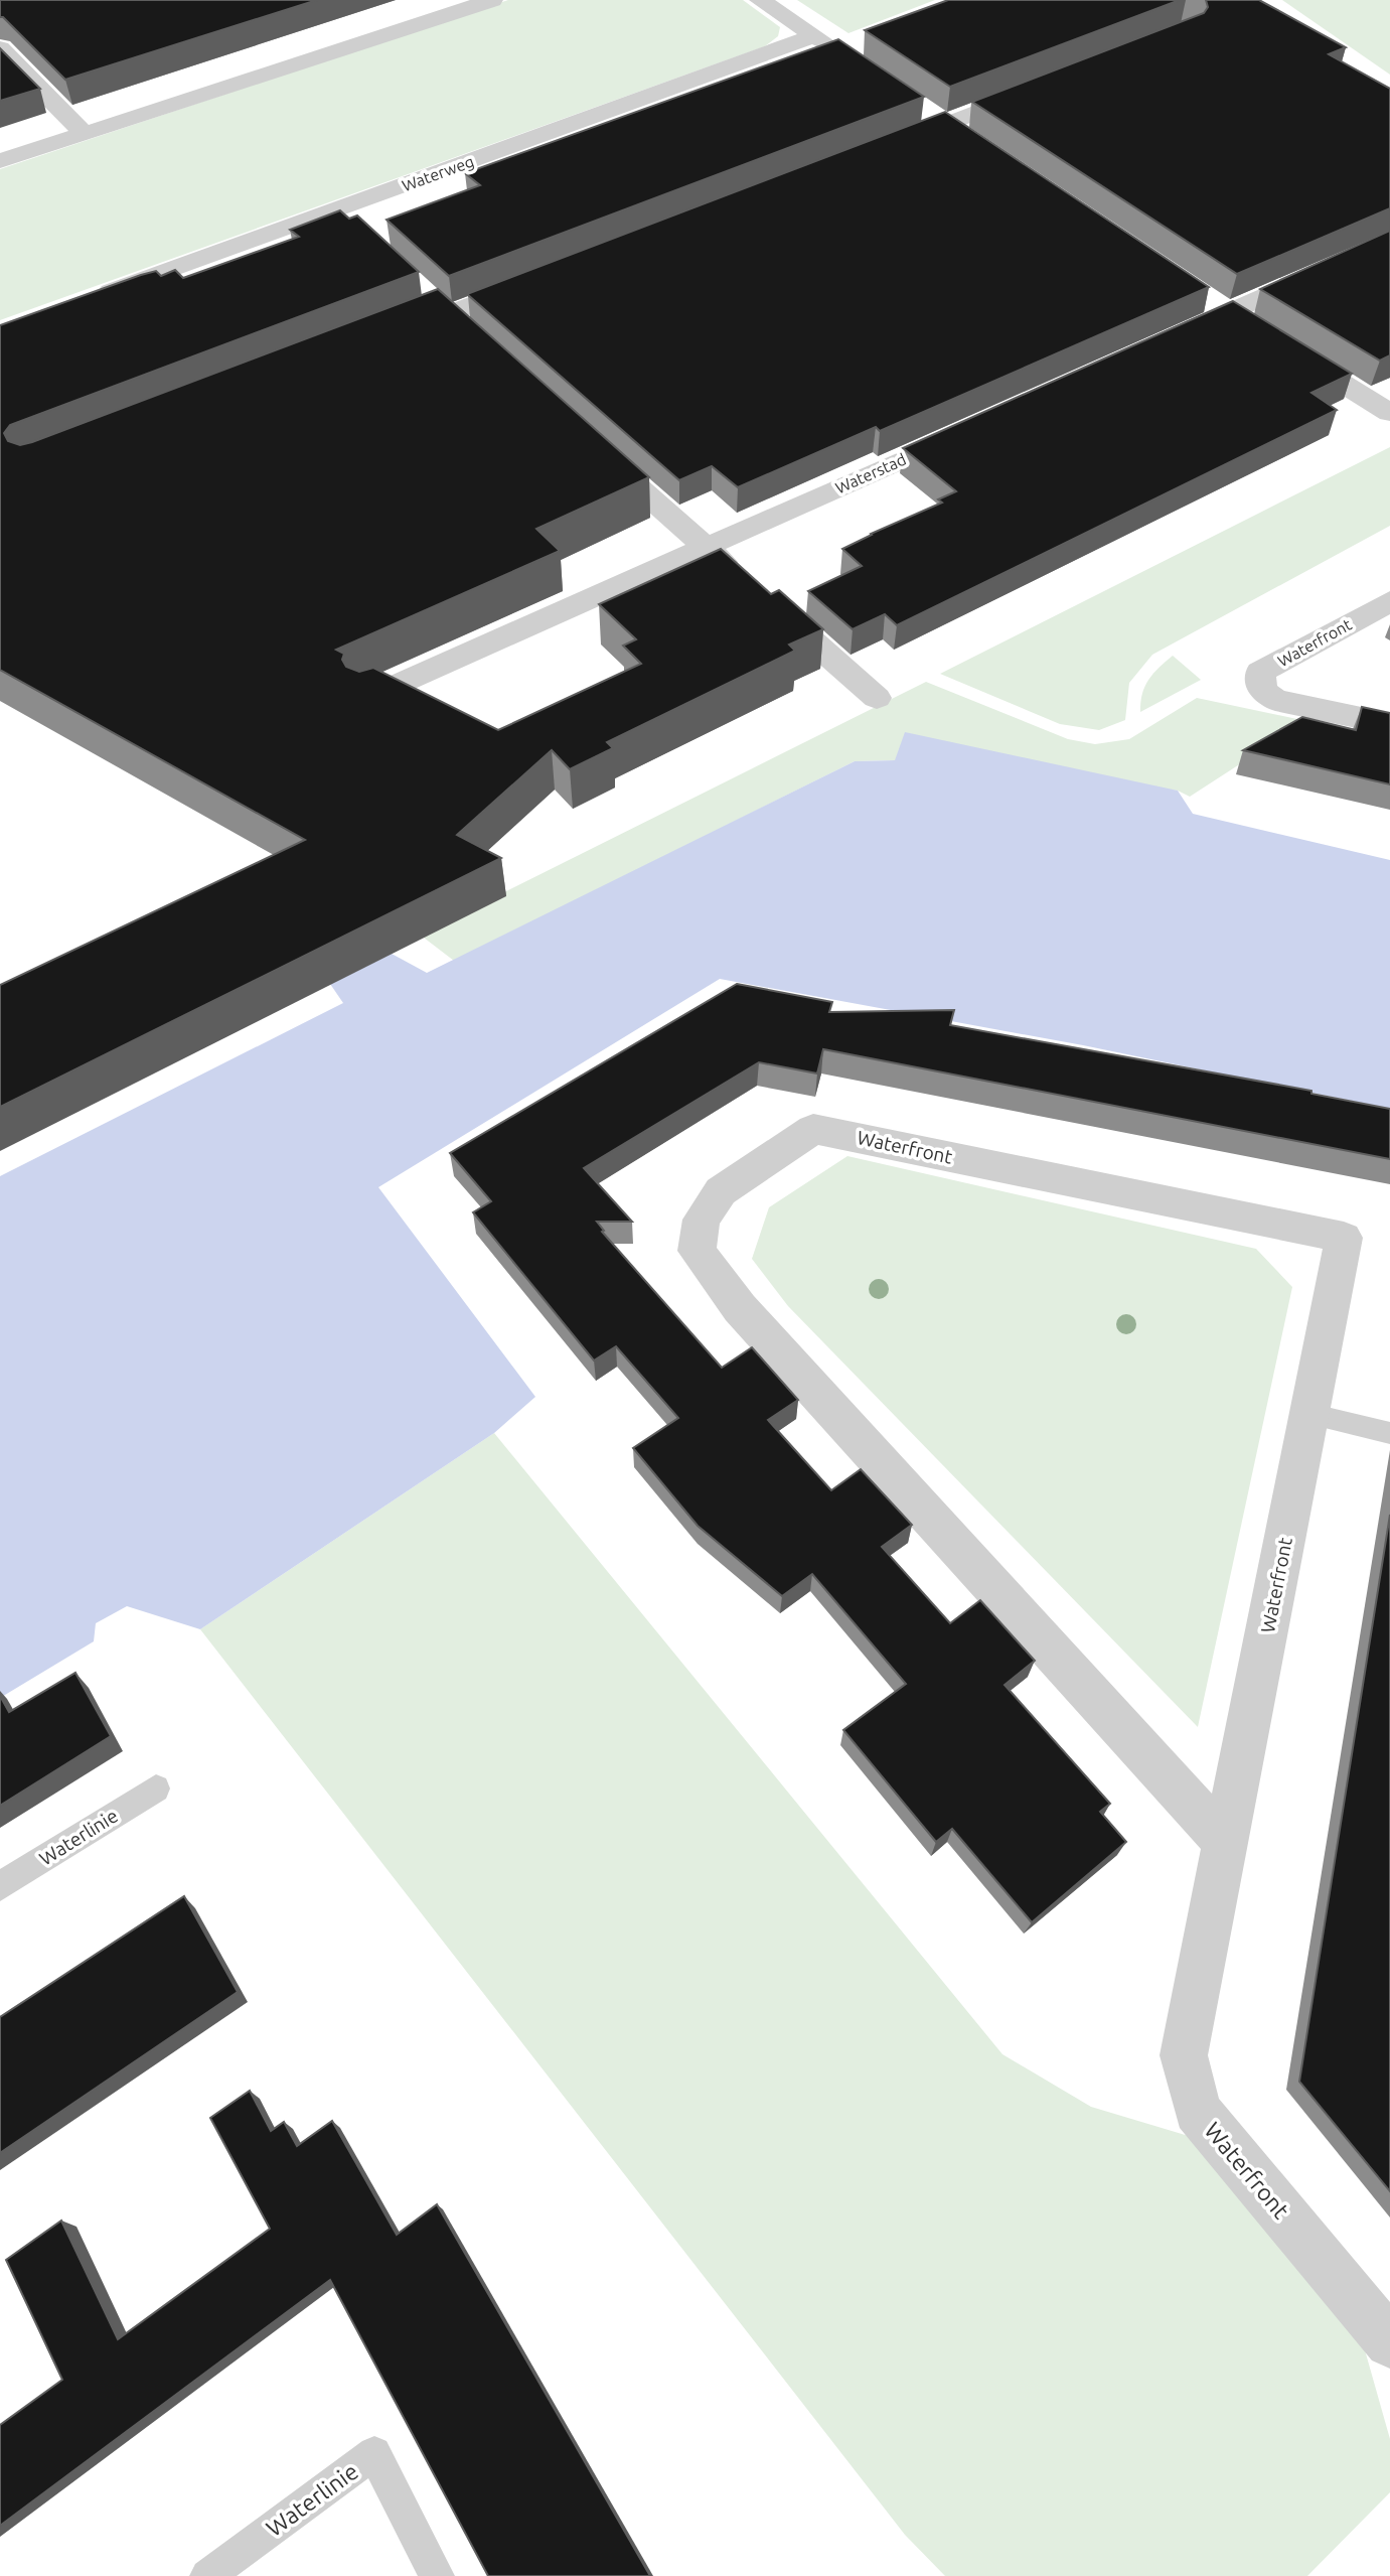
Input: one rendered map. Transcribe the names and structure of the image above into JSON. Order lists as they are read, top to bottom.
{
  "streets": {
    "street": ["Waterweg", "Waterstad", "Waterfront"],
    "lane": ["Waterlinie"]
  }
}
